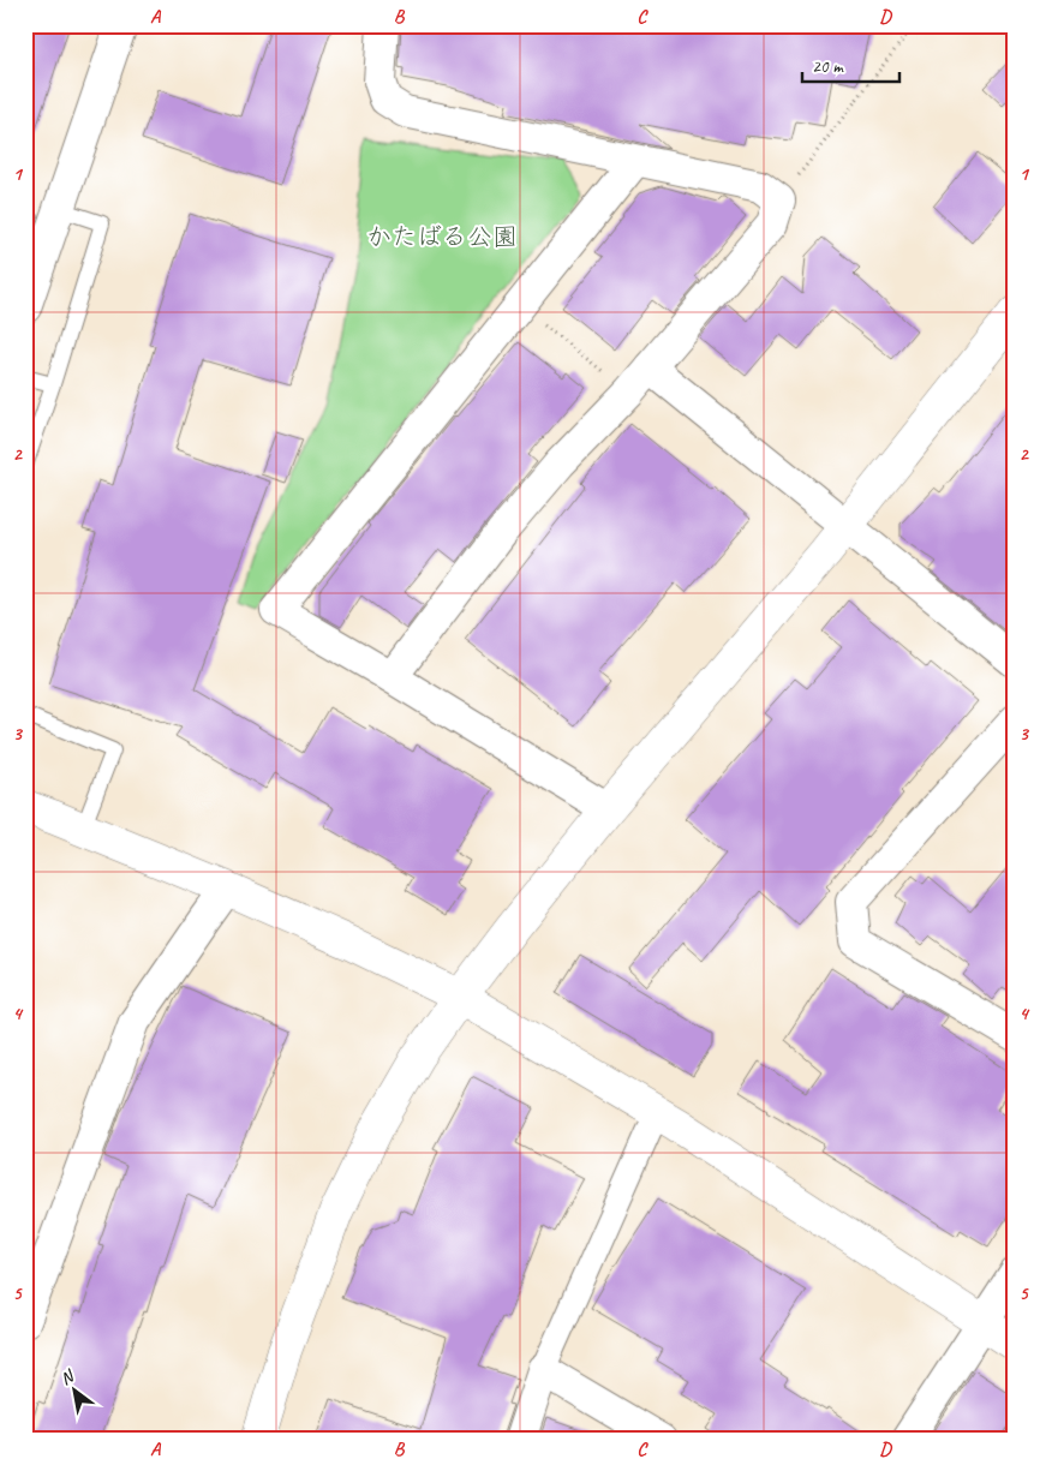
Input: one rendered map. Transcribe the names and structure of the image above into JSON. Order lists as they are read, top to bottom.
{
  "parks": ["かたばる公園"],
  "scale_bar": "20 m",
  "north": "top left",
  "grid": {
    "columns": [
      "A",
      "B",
      "C",
      "D"
    ],
    "rows": [
      "1",
      "2",
      "3",
      "4",
      "5"
    ]
  }
}
